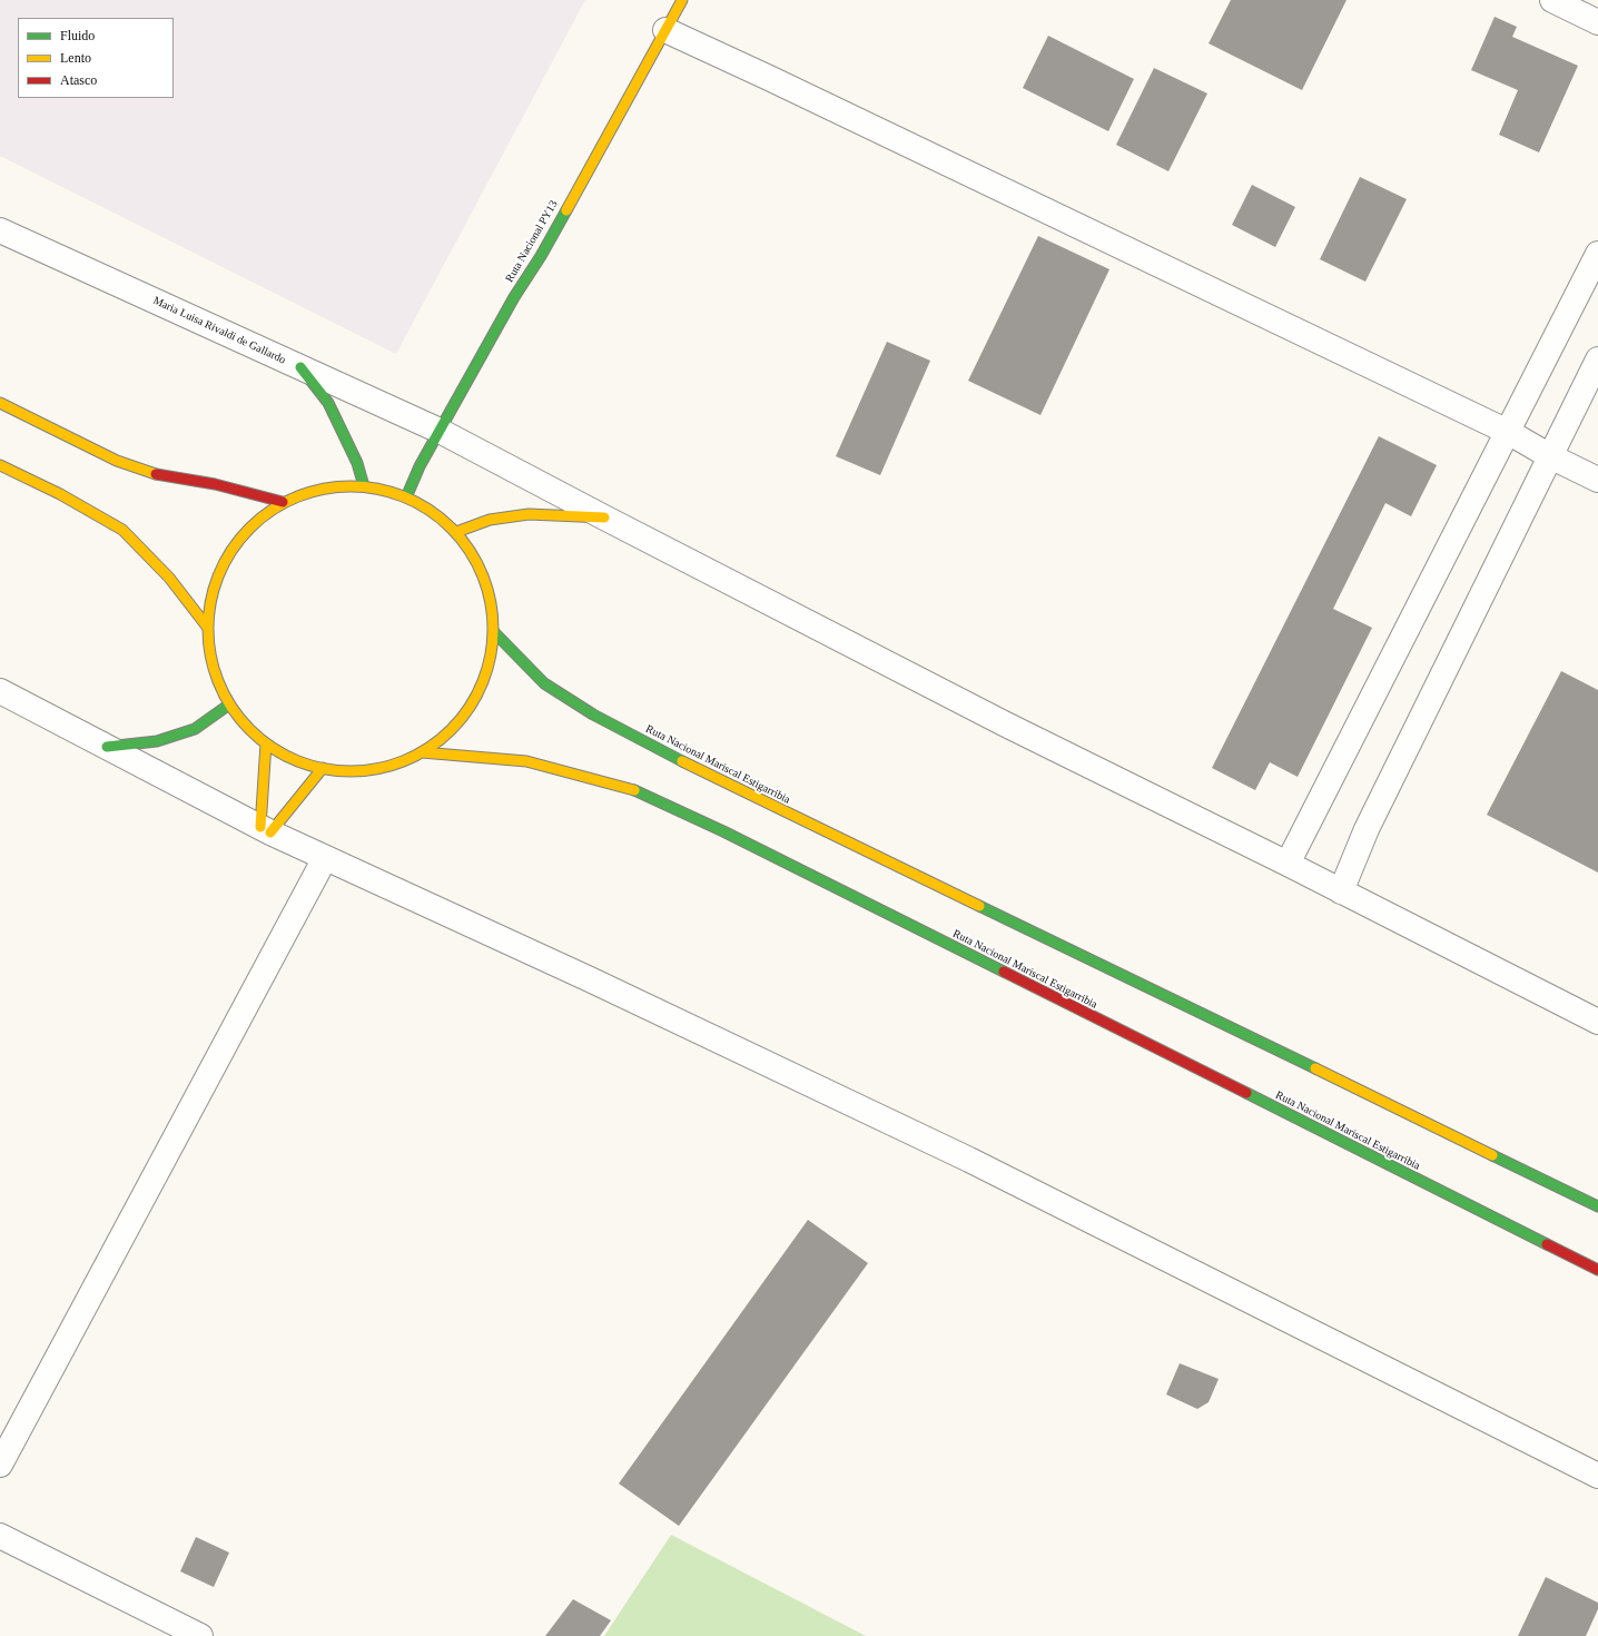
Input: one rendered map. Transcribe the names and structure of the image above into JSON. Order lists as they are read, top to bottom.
{
  "streets": {
    "highway": ["Ruta Nacional PY13", "Ruta Nacional Mariscal Estigarribia"],
    "street": ["Maria Luisa Rivaldi de Gallardo"]
  },
  "crossings": [
    ["Ruta Nacional PY13", "Maria Luisa Rivaldi de Gallardo"]
  ],
  "legend": ["Fluido", "Lento", "Atasco"]
}
